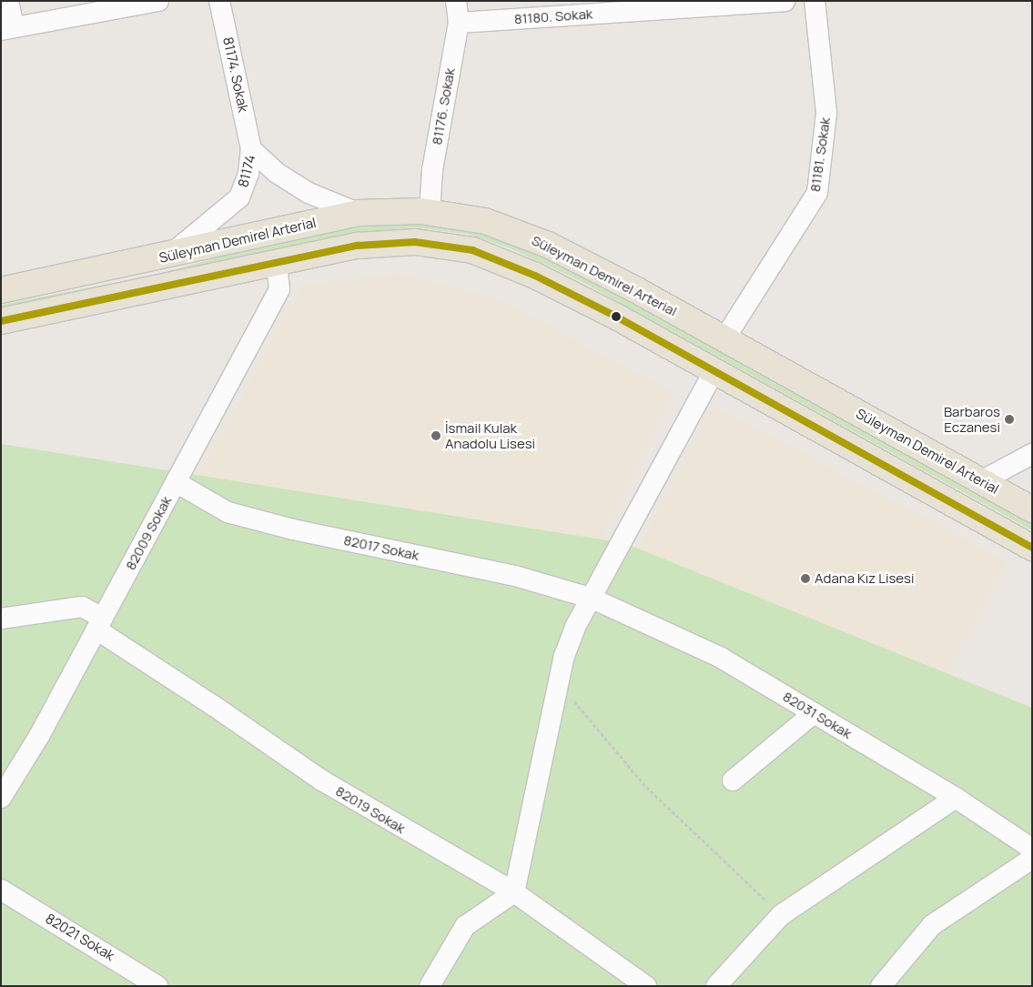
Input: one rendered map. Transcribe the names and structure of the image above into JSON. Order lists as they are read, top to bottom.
{
  "streets": {
    "main road": ["Süleyman Demirel Arterial"],
    "street": [
      "81180. Sokak",
      "81174. Sokak",
      "81176. Sokak",
      "81181. Sokak",
      "81174",
      "82009 Sokak",
      "82017 Sokak",
      "82031 Sokak",
      "82019 Sokak",
      "82021 Sokak"
    ]
  },
  "crossings": [
    ["81180. Sokak", "81176. Sokak"],
    ["81174. Sokak", "81174"],
    ["81176. Sokak", "Süleyman Demirel Arterial"],
    ["81181. Sokak", "Süleyman Demirel Arterial"],
    ["81174", "Süleyman Demirel Arterial"],
    ["82009 Sokak", "82017 Sokak"],
    ["82009 Sokak", "82019 Sokak"],
    ["82017 Sokak", "82031 Sokak"]
  ],
  "places": ["Barbaros Eczanesi", "İsmail Kulak Anadolu Lisesi", "Adana Kız Lisesi"]
}
